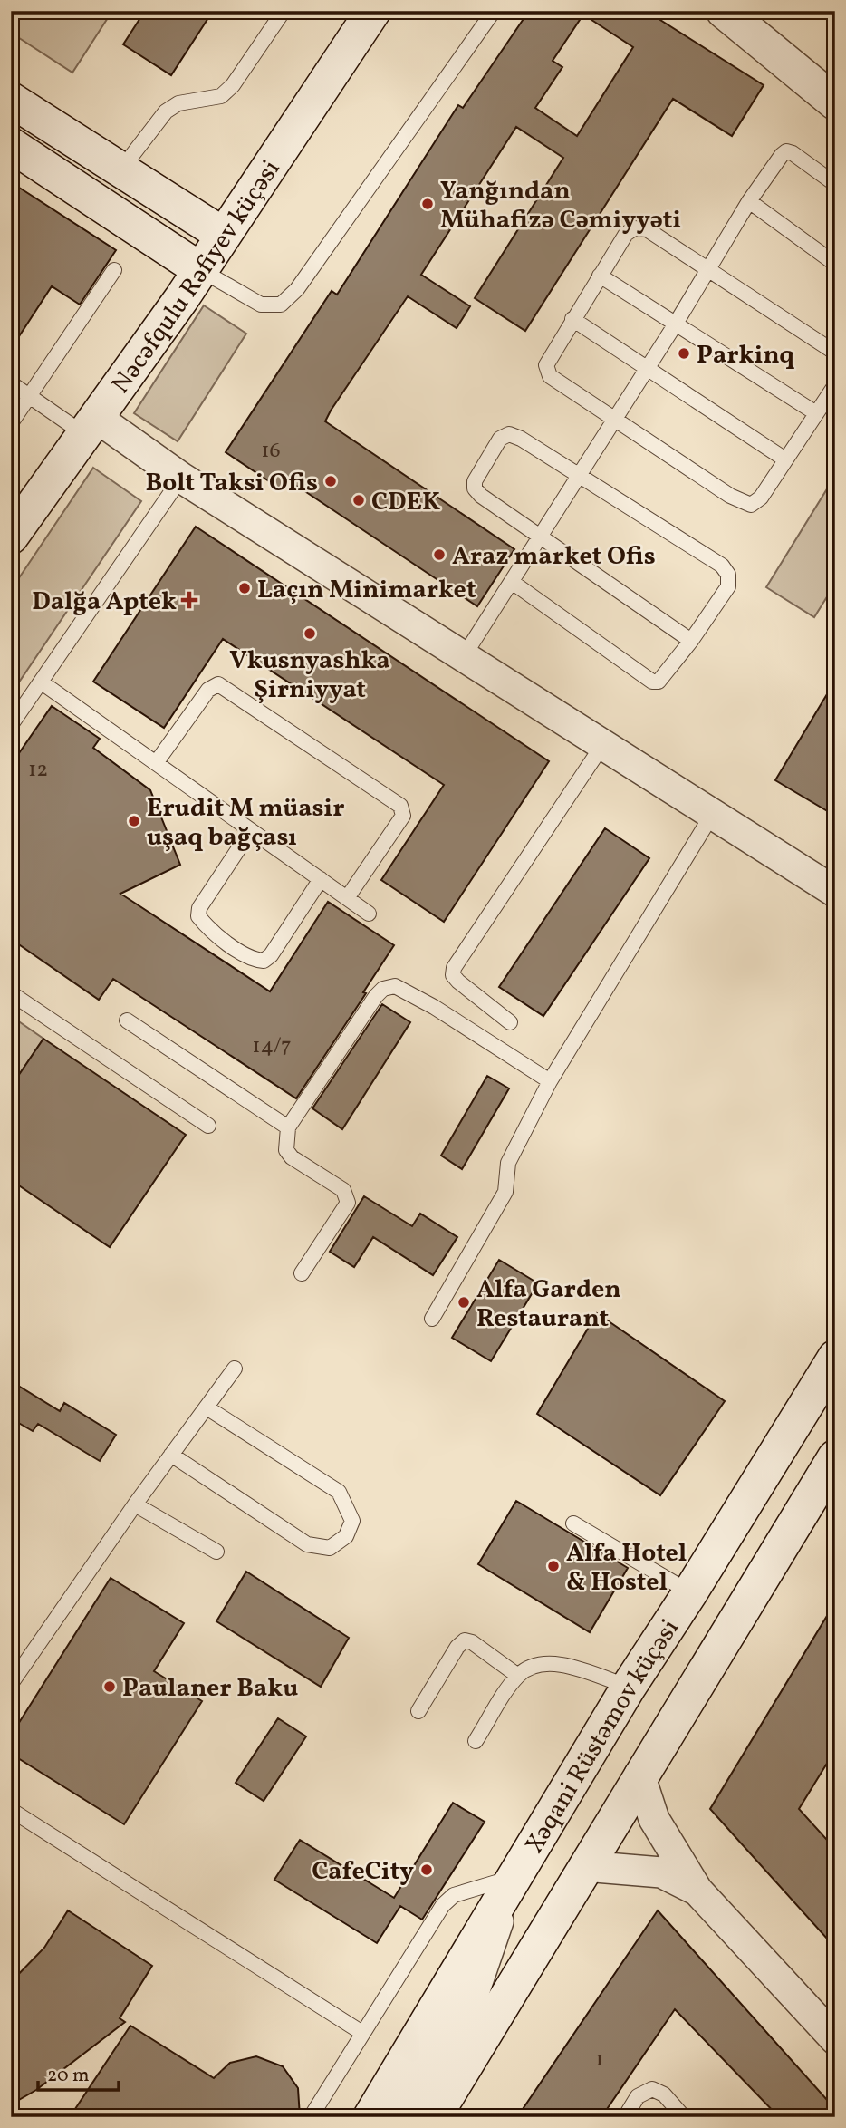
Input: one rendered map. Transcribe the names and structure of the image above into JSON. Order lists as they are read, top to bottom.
{
  "streets": {
    "main road": ["Nəcəfqulu Rəfiyev küçəsi", "Xəqani Rüstəmov küçəsi"]
  },
  "places": {
    "other": [
      "Yanğından Mühafizə Cəmiyyəti",
      "Parkinq",
      "Bolt Taksi Ofis",
      "CDEK",
      "Araz market Ofis",
      "Laçın Minimarket",
      "Vkusnyashka Şirniyyat",
      "Erudit M müasir uşaq bağçası",
      "Alfa Garden Restaurant",
      "Alfa Hotel & Hostel",
      "Paulaner Baku",
      "CafeCity"
    ],
    "health": ["Dalğa Aptek"]
  },
  "house_numbers": [
    "16",
    "12",
    "14/7",
    "1"
  ],
  "scale_bar": "20 m"
}
